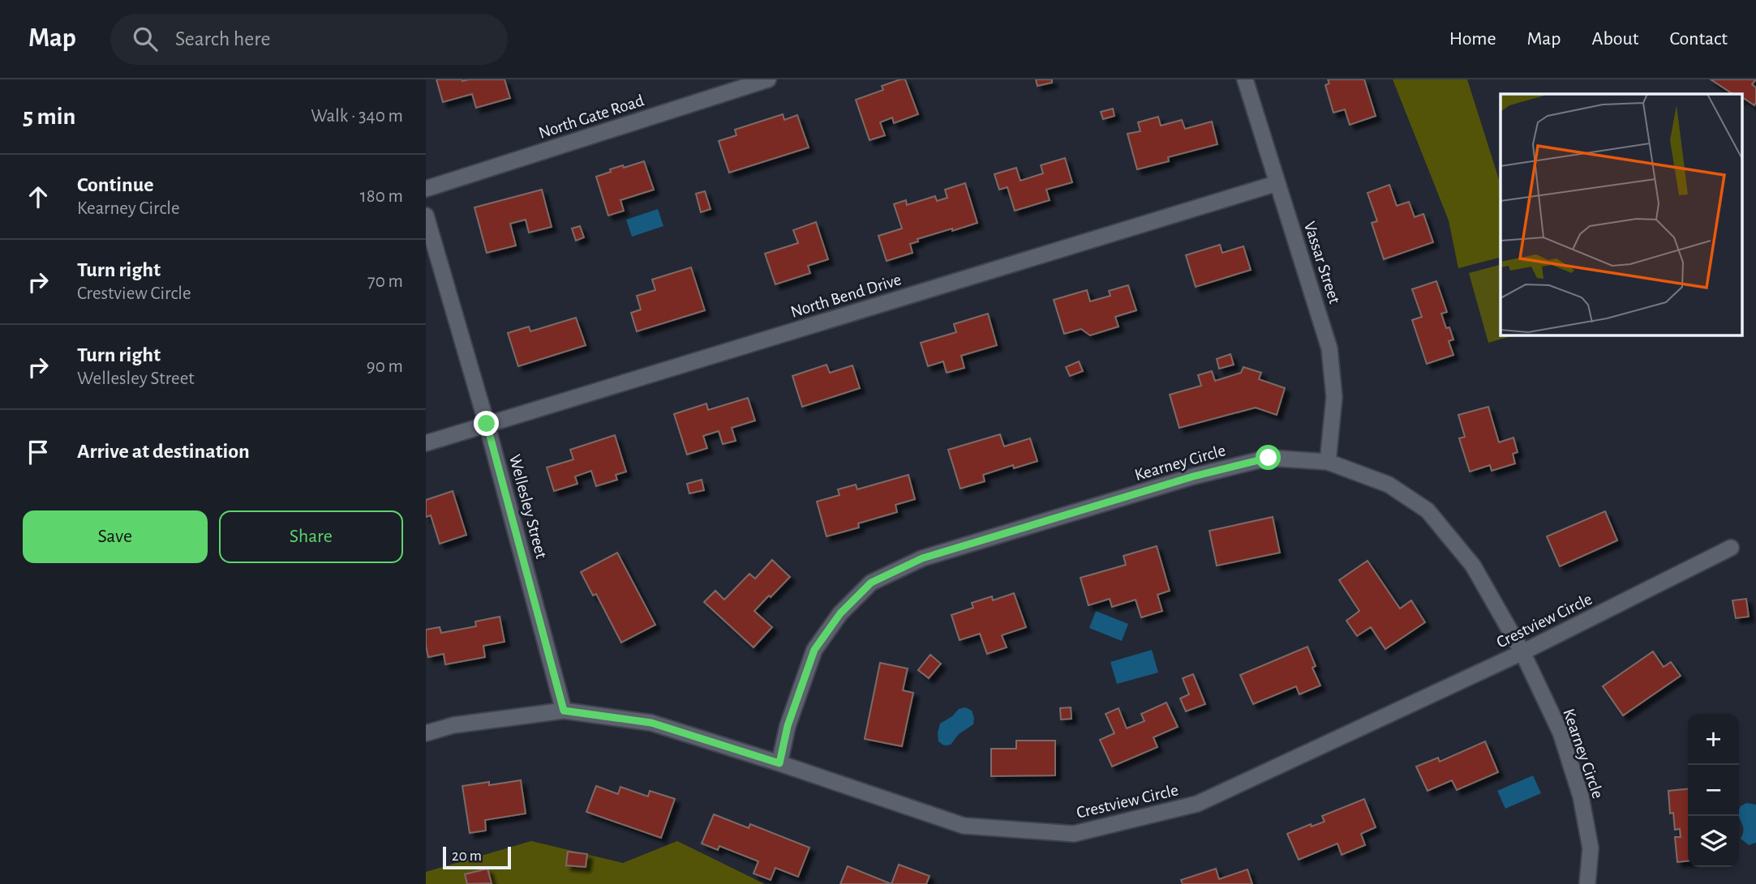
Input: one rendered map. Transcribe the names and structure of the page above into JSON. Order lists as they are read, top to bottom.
{
  "streets": {
    "street": [
      "North Gate Road",
      "Vassar Street",
      "North Bend Drive",
      "Kearney Circle",
      "Wellesley Street",
      "Crestview Circle"
    ]
  },
  "crossings": [
    ["Vassar Street", "North Bend Drive"],
    ["Vassar Street", "Kearney Circle"],
    ["North Bend Drive", "Wellesley Street"],
    ["Kearney Circle", "Crestview Circle"],
    ["Wellesley Street", "Crestview Circle"]
  ],
  "scale_bar": "20 m",
  "page": {
    "header": "Map",
    "search": "Search here",
    "nav": [
      "Home",
      "Map",
      "About",
      "Contact"
    ],
    "heading": ["5 min", "Walk · 340 m"],
    "list": [
      ["Continue", "Kearney Circle", "180 m"],
      ["Turn right", "Crestview Circle", "70 m"],
      ["Turn right", "Wellesley Street", "90 m"],
      "Arrive at destination"
    ],
    "buttons": ["Save", "Share"],
    "map_buttons": ["+", "−"],
    "scale": "20 m"
  }
}
